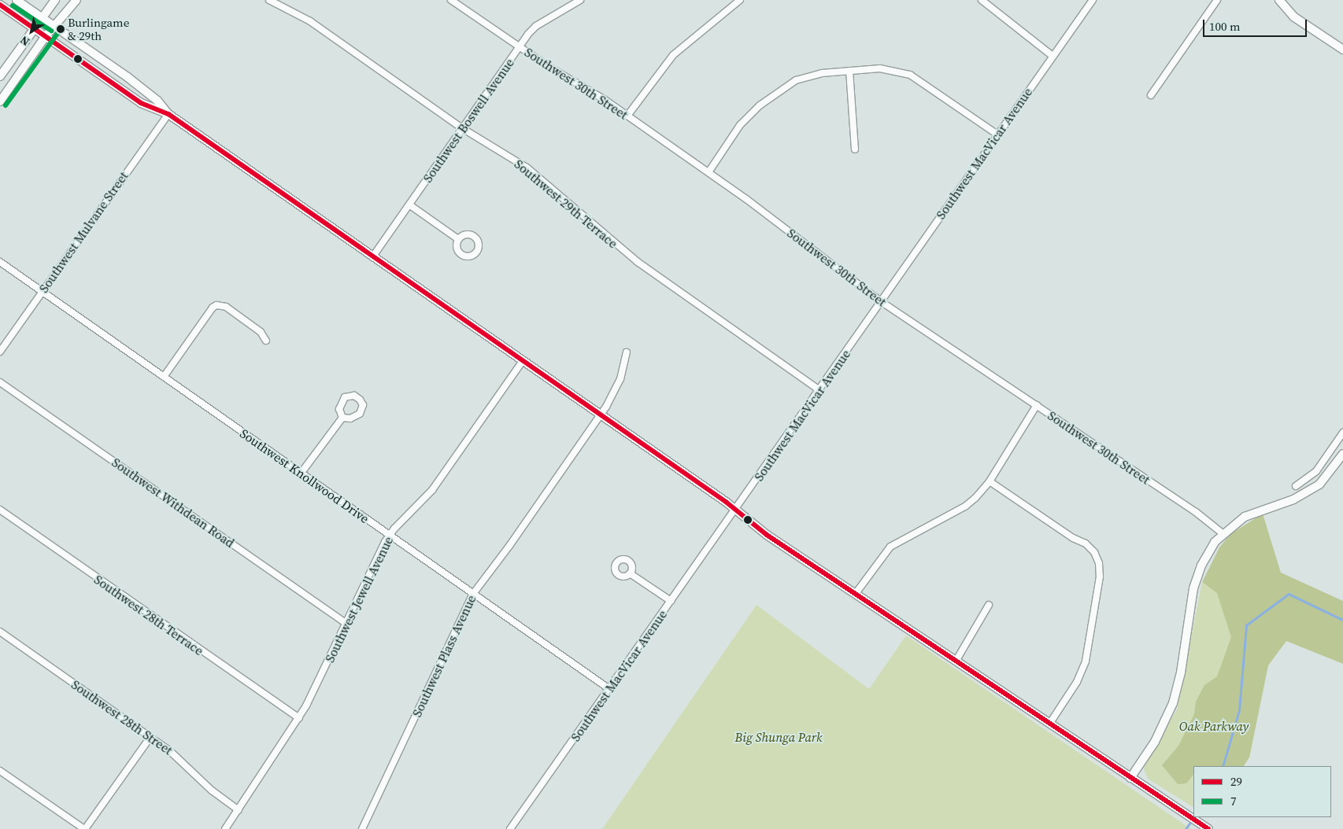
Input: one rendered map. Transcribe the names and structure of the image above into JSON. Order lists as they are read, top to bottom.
{
  "streets": {
    "street": [
      "Southwest 30th Street",
      "Southwest Boswell Avenue",
      "Southwest MacVicar Avenue",
      "Southwest 29th Terrace",
      "Southwest Mulvane Street",
      "Southwest Knollwood Drive",
      "Southwest Withdean Road",
      "Southwest Jewell Avenue",
      "Southwest 28th Terrace",
      "Southwest Plass Avenue",
      "Southwest 28th Street"
    ]
  },
  "crossings": [
    ["Southwest 30th Street", "Southwest Boswell Avenue"],
    ["Southwest 30th Street", "Southwest MacVicar Avenue"],
    ["Southwest Boswell Avenue", "Southwest 29th Terrace"],
    ["Southwest MacVicar Avenue", "Southwest 29th Terrace"],
    ["Southwest MacVicar Avenue", "Southwest Knollwood Drive"],
    ["Southwest Mulvane Street", "Southwest Knollwood Drive"],
    ["Southwest Knollwood Drive", "Southwest Jewell Avenue"],
    ["Southwest Knollwood Drive", "Southwest Plass Avenue"],
    ["Southwest Withdean Road", "Southwest Jewell Avenue"],
    ["Southwest Jewell Avenue", "Southwest 28th Terrace"],
    ["Southwest Jewell Avenue", "Southwest 28th Street"]
  ],
  "parks": ["Oak Parkway", "Big Shunga Park"],
  "places": ["Burlingame & 29th"],
  "lines": ["transit line 29", "transit line 7"],
  "legend": ["29", "7"],
  "scale_bar": "100 m",
  "north": "bottom left"
}
